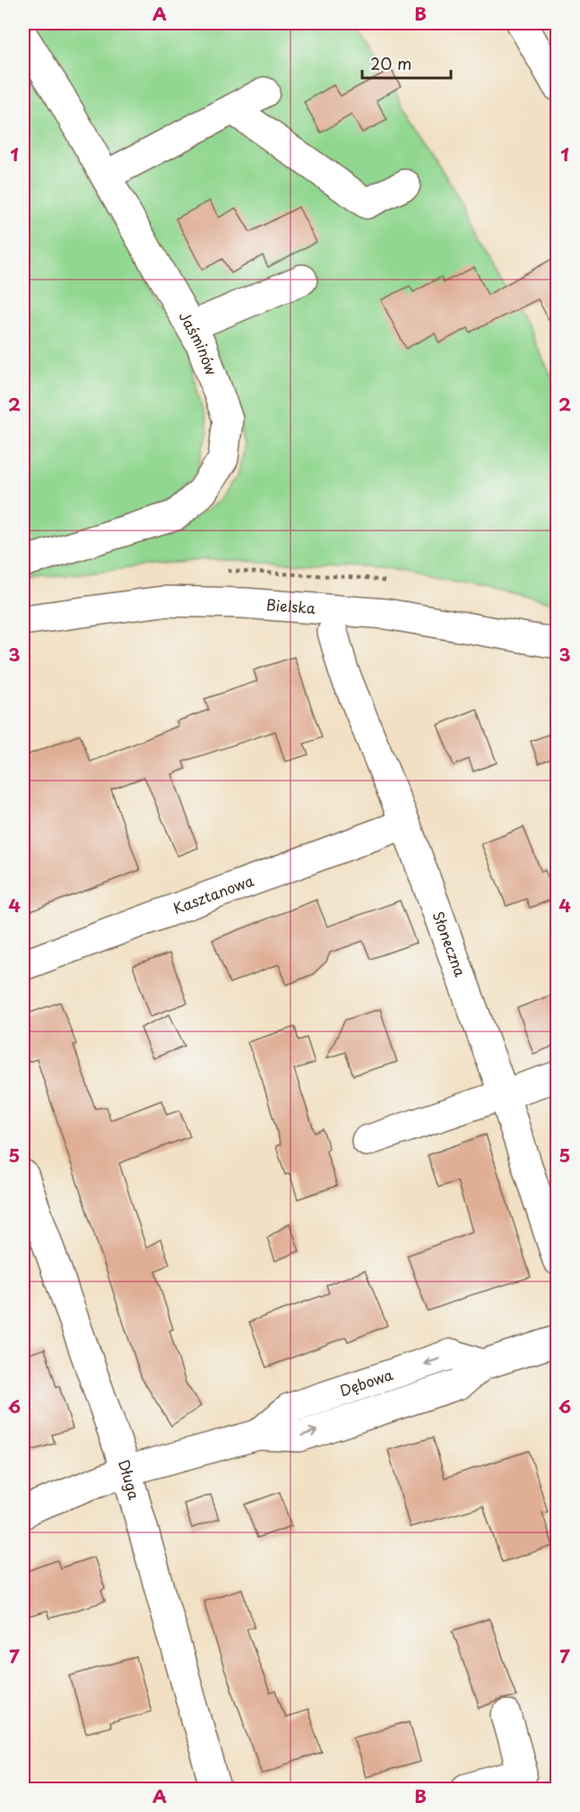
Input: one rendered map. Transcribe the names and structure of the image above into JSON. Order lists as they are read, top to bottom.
{
  "streets": {
    "street": [
      "Jaśminów",
      "Bielska",
      "Kasztanowa",
      "Słoneczna",
      "Dębowa",
      "Długa"
    ]
  },
  "crossings": [
    ["Kasztanowa", "Słoneczna"],
    ["Dębowa", "Długa"]
  ],
  "scale_bar": "20 m",
  "grid": {
    "columns": ["A", "B"],
    "rows": [
      "1",
      "2",
      "3",
      "4",
      "5",
      "6",
      "7"
    ]
  }
}
